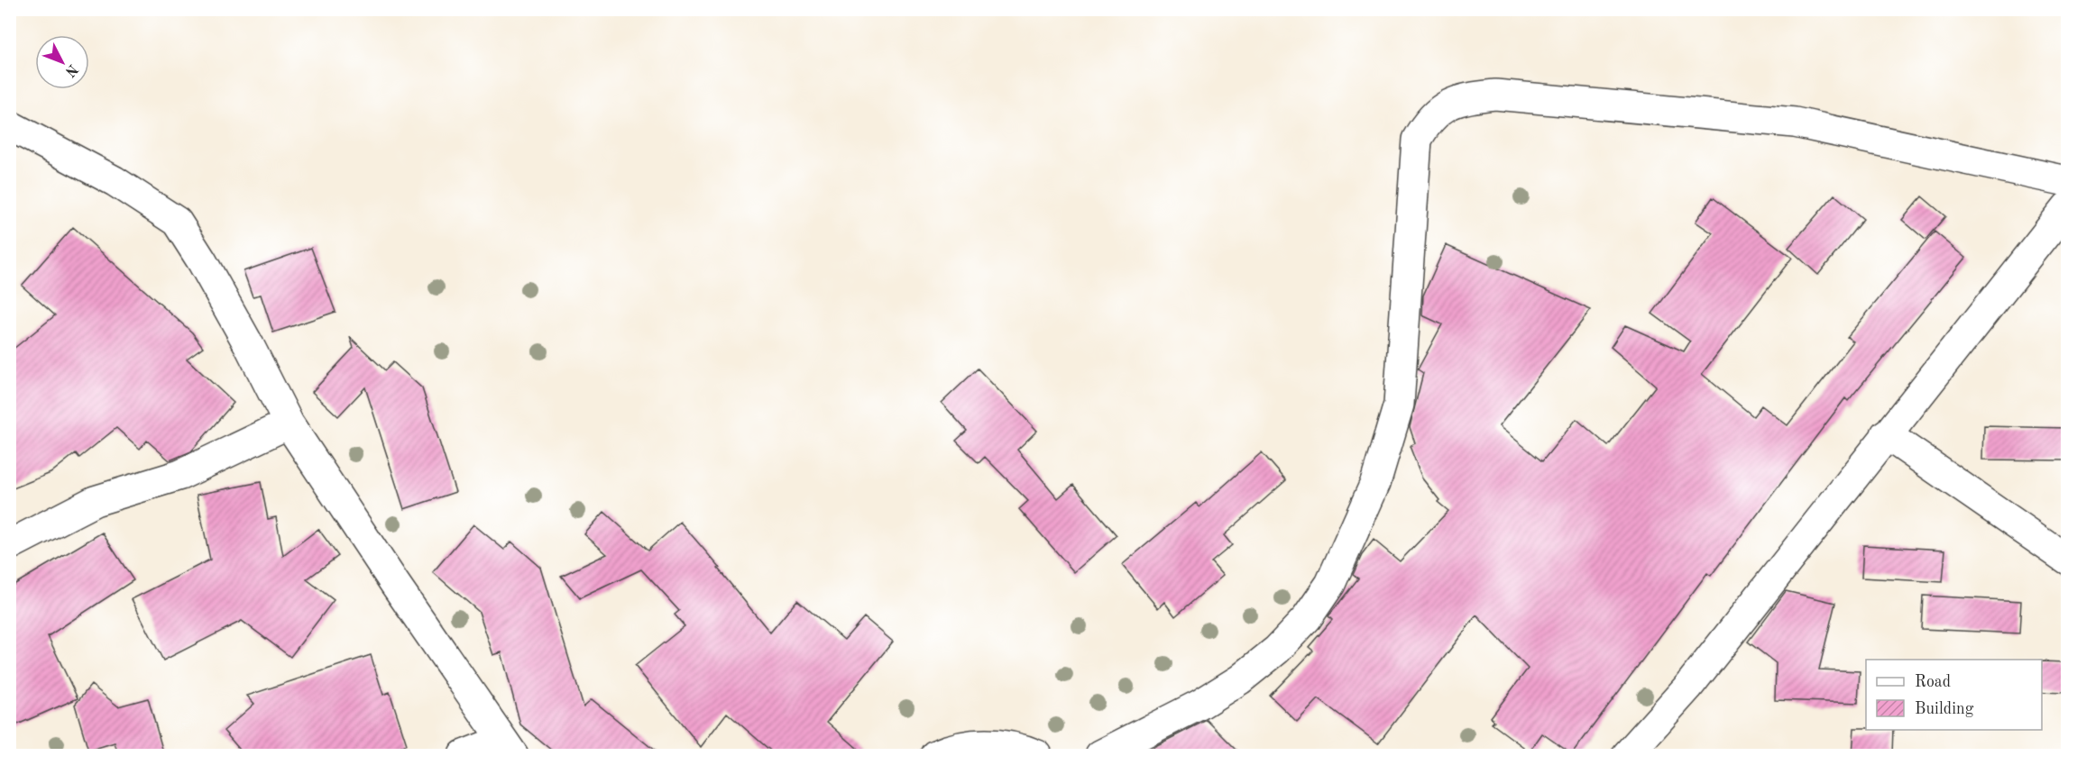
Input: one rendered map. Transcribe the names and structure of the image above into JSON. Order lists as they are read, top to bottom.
{
  "legend": ["Road", "Building"],
  "north": "bottom right"
}
